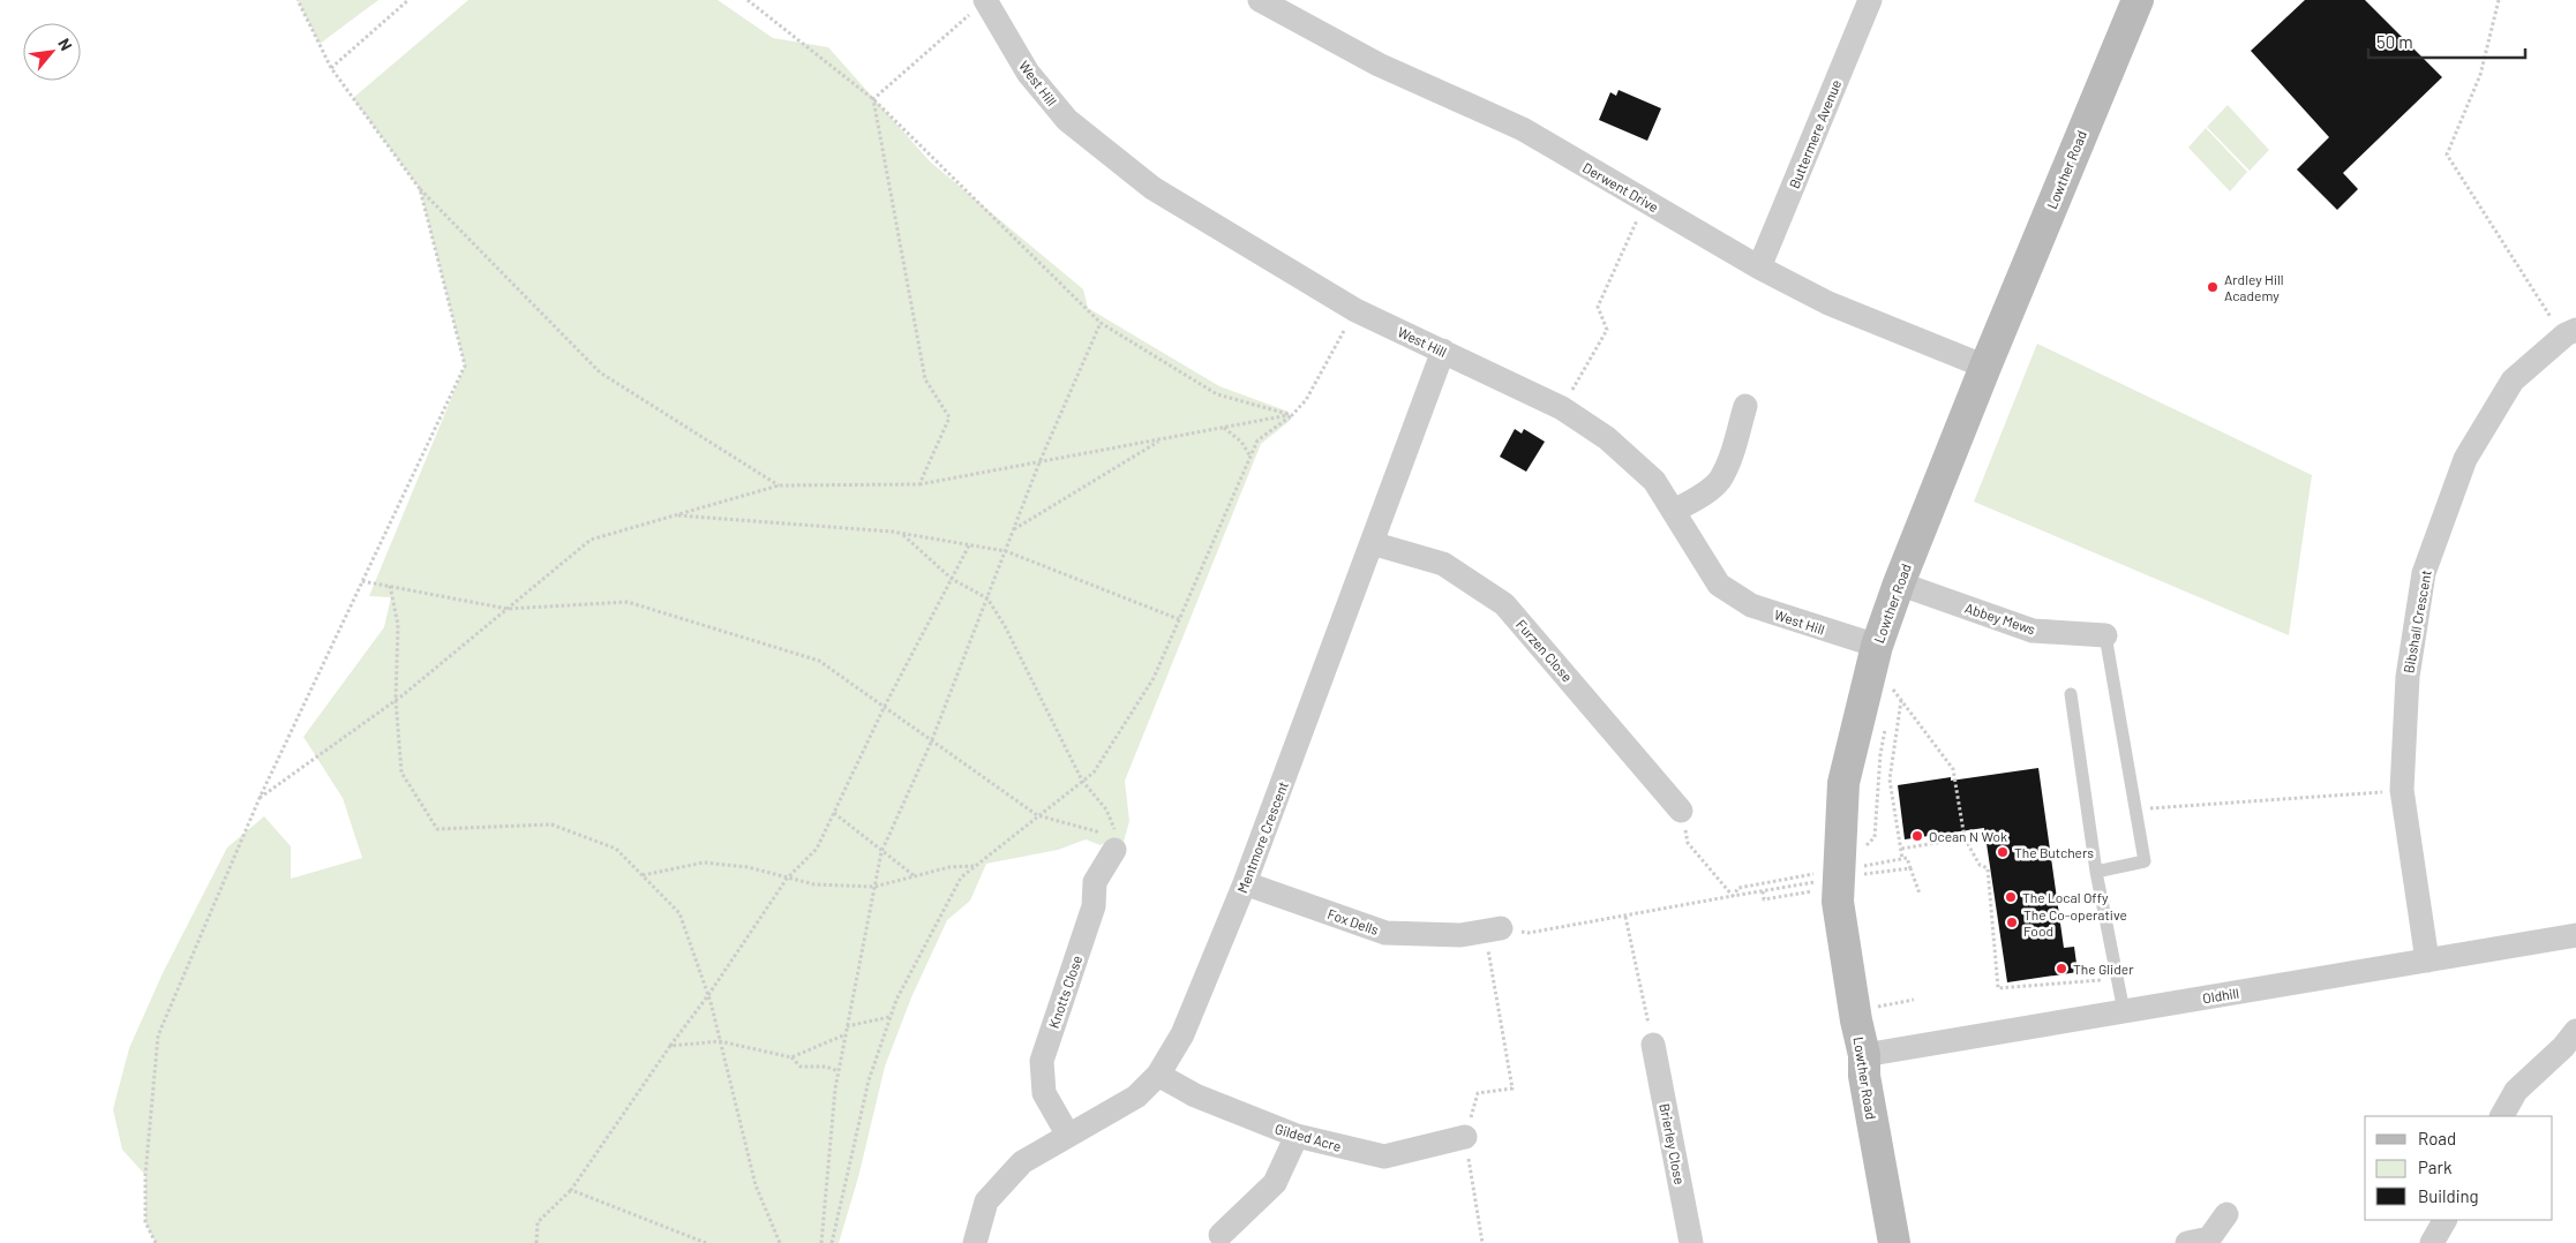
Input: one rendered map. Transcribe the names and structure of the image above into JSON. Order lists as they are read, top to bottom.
{
  "streets": {
    "street": [
      "West Hill",
      "Buttermere Avenue",
      "Lowther Road",
      "Derwent Drive",
      "Abbey Mews",
      "Bibshall Crescent",
      "Furzen Close",
      "Mentmore Crescent",
      "Fox Dells",
      "Knotts Close",
      "Oldhill",
      "Gilded Acre",
      "Brierley Close"
    ]
  },
  "crossings": [
    ["West Hill", "Lowther Road"],
    ["West Hill", "Mentmore Crescent"],
    ["Buttermere Avenue", "Derwent Drive"],
    ["Lowther Road", "Derwent Drive"],
    ["Lowther Road", "Abbey Mews"],
    ["Lowther Road", "Oldhill"],
    ["Bibshall Crescent", "Oldhill"],
    ["Furzen Close", "Mentmore Crescent"],
    ["Mentmore Crescent", "Fox Dells"],
    ["Mentmore Crescent", "Knotts Close"],
    ["Mentmore Crescent", "Gilded Acre"]
  ],
  "places": [
    "Ardley Hill Academy",
    "Ocean N Wok",
    "The Butchers",
    "The Local Offy",
    "The Co-operative Food",
    "The Glider"
  ],
  "legend": ["Road", "Park", "Building"],
  "scale_bar": "50 m",
  "north": "top right"
}
